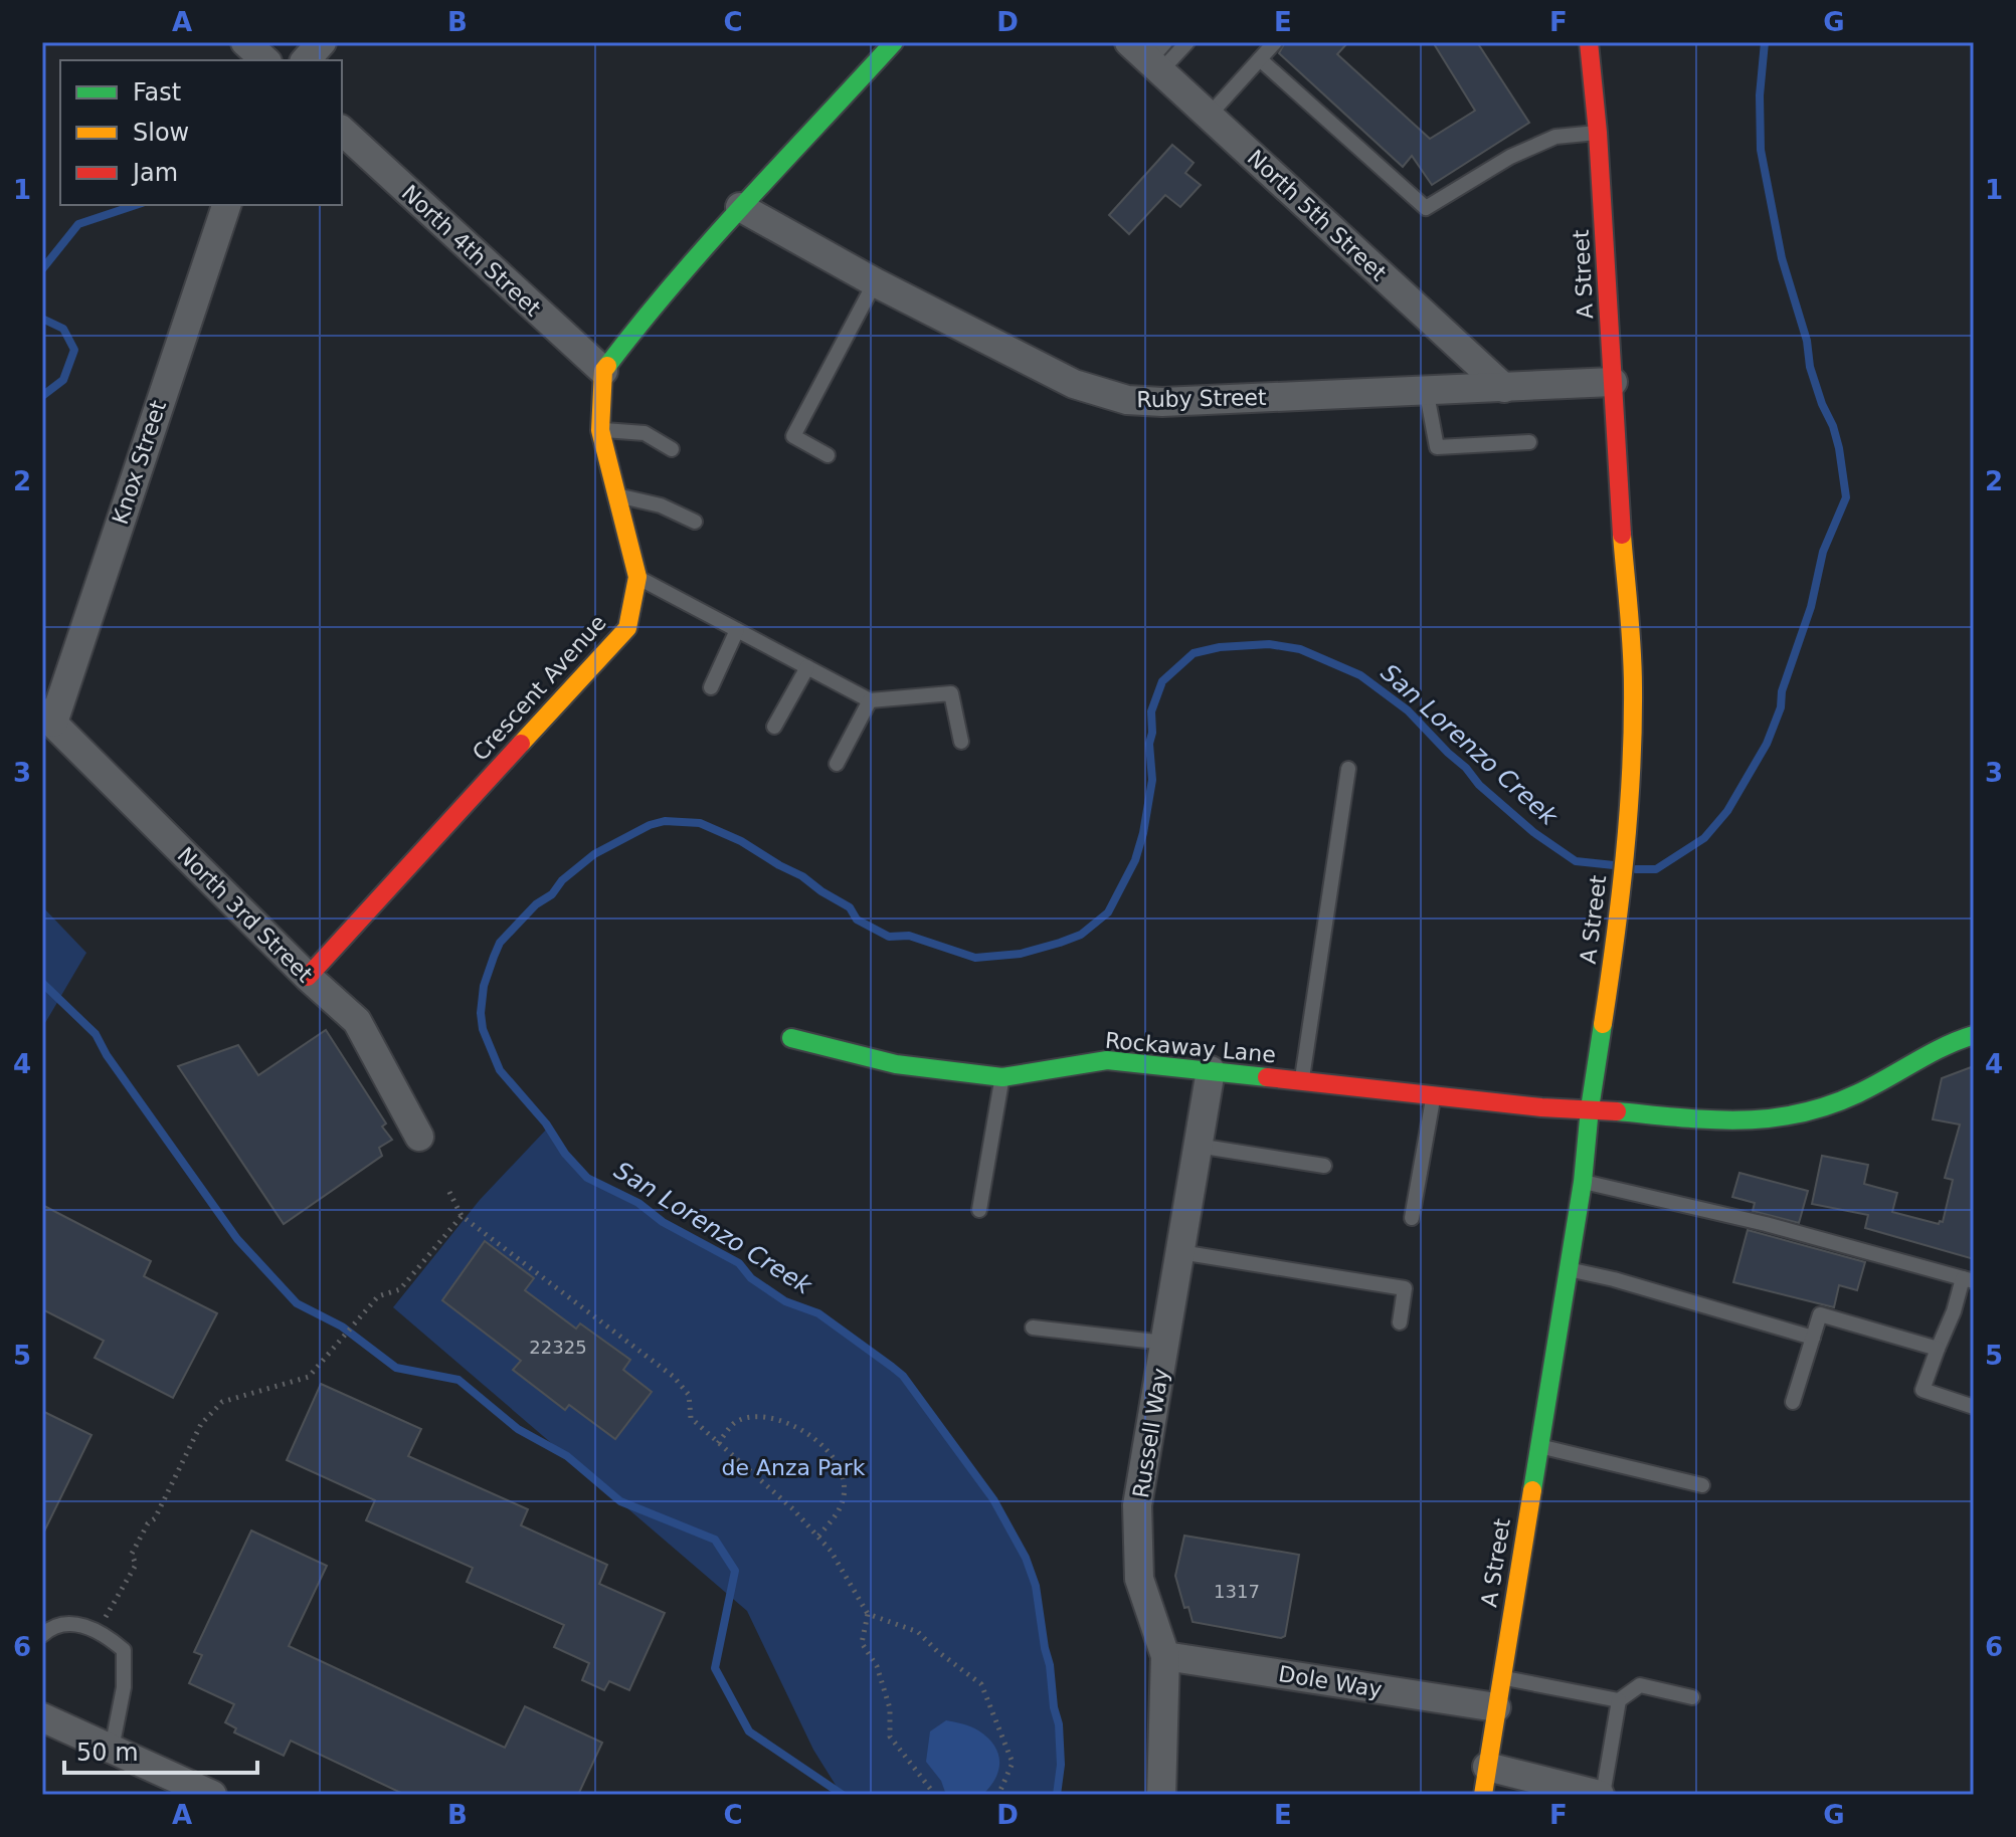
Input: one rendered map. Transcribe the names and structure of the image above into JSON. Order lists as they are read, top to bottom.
{
  "streets": {
    "street": [
      "North 5th Street",
      "North 4th Street",
      "A Street",
      "Ruby Street",
      "Knox Street",
      "Crescent Avenue",
      "North 3rd Street",
      "Rockaway Lane",
      "Russell Way",
      "Dole Way"
    ]
  },
  "crossings": [
    ["North 5th Street", "Ruby Street"],
    ["North 4th Street", "Crescent Avenue"],
    ["A Street", "Ruby Street"],
    ["A Street", "Rockaway Lane"],
    ["A Street", "Dole Way"],
    ["Knox Street", "North 3rd Street"],
    ["Crescent Avenue", "North 3rd Street"],
    ["Rockaway Lane", "Russell Way"],
    ["Russell Way", "Dole Way"]
  ],
  "water": ["San Lorenzo Creek"],
  "parks": ["de Anza Park"],
  "house_numbers": ["22325", "1317"],
  "legend": ["Fast", "Slow", "Jam"],
  "scale_bar": "50 m",
  "grid": {
    "columns": [
      "A",
      "B",
      "C",
      "D",
      "E",
      "F",
      "G"
    ],
    "rows": [
      "1",
      "2",
      "3",
      "4",
      "5",
      "6"
    ]
  }
}
